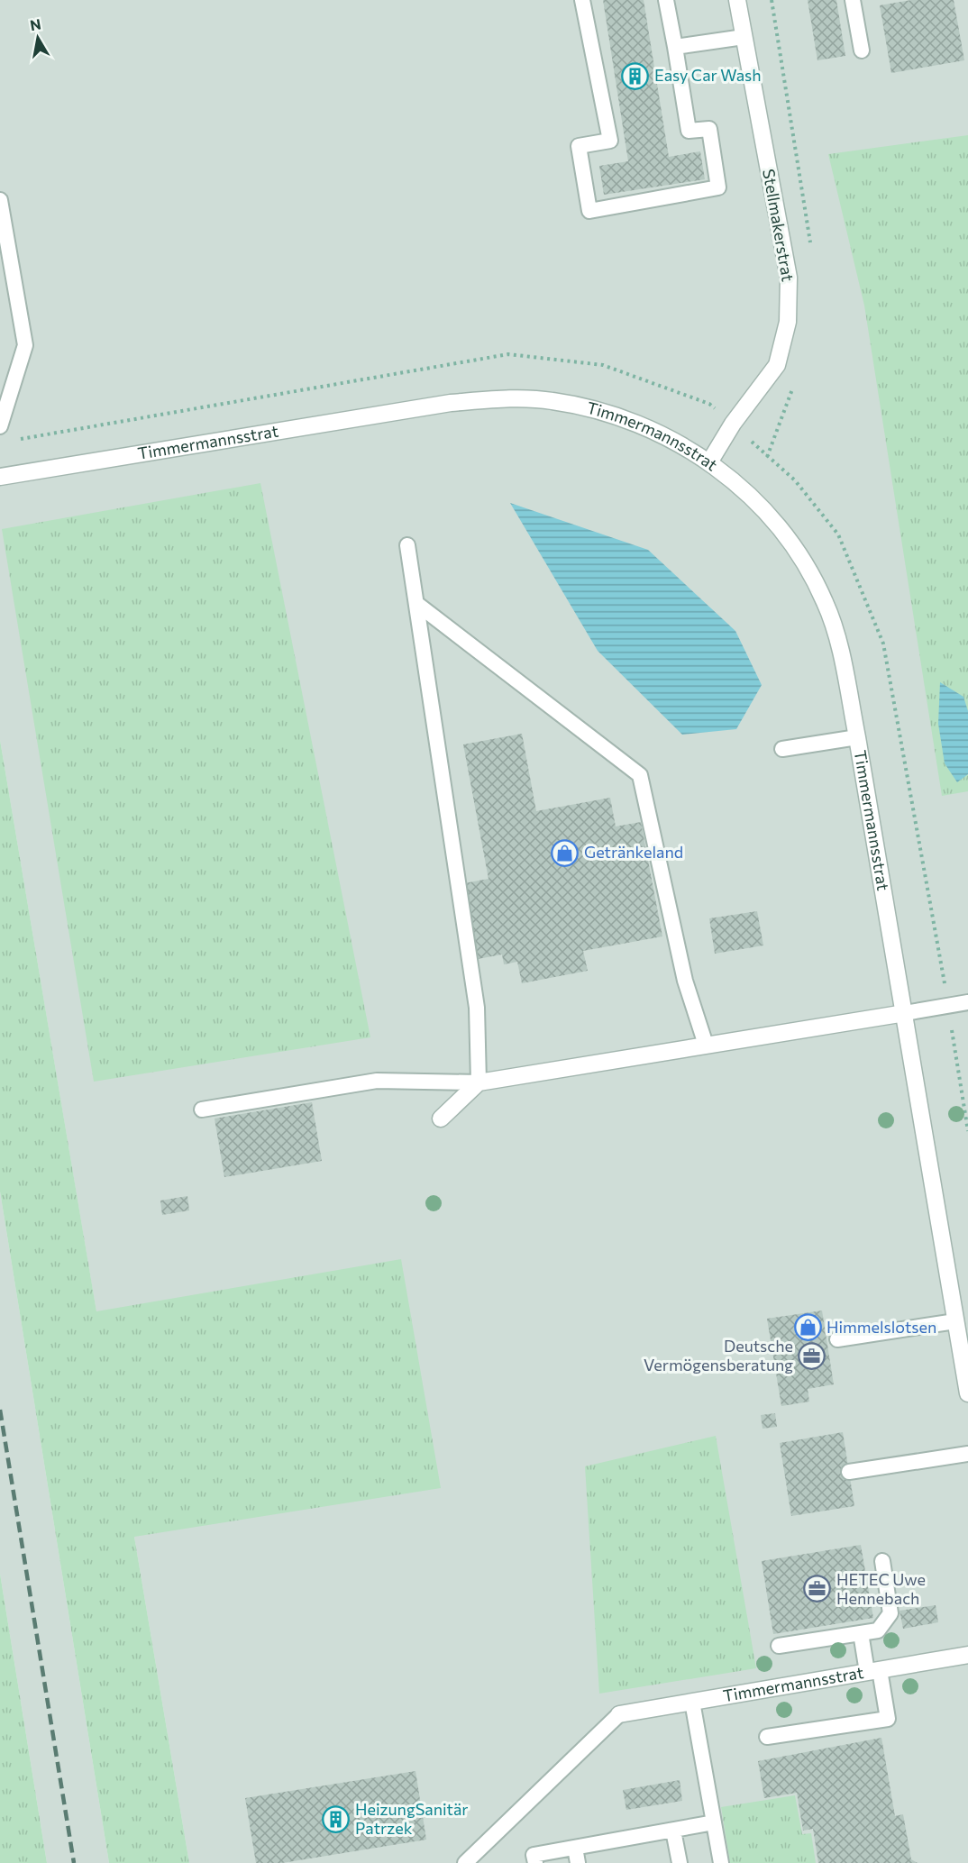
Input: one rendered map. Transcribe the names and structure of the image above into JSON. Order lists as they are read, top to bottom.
{
  "streets": {
    "street": ["Stellmakerstrat", "Timmermannsstrat"]
  },
  "crossings": [
    ["Stellmakerstrat", "Timmermannsstrat"]
  ],
  "places": {
    "building": ["Easy Car Wash", "HeizungSanitär Patrzek"],
    "shop": ["Getränkeland", "Himmelslotsen"],
    "office": ["Deutsche Vermögensberatung", "HETEC Uwe Hennebach"]
  },
  "north": "top"
}
